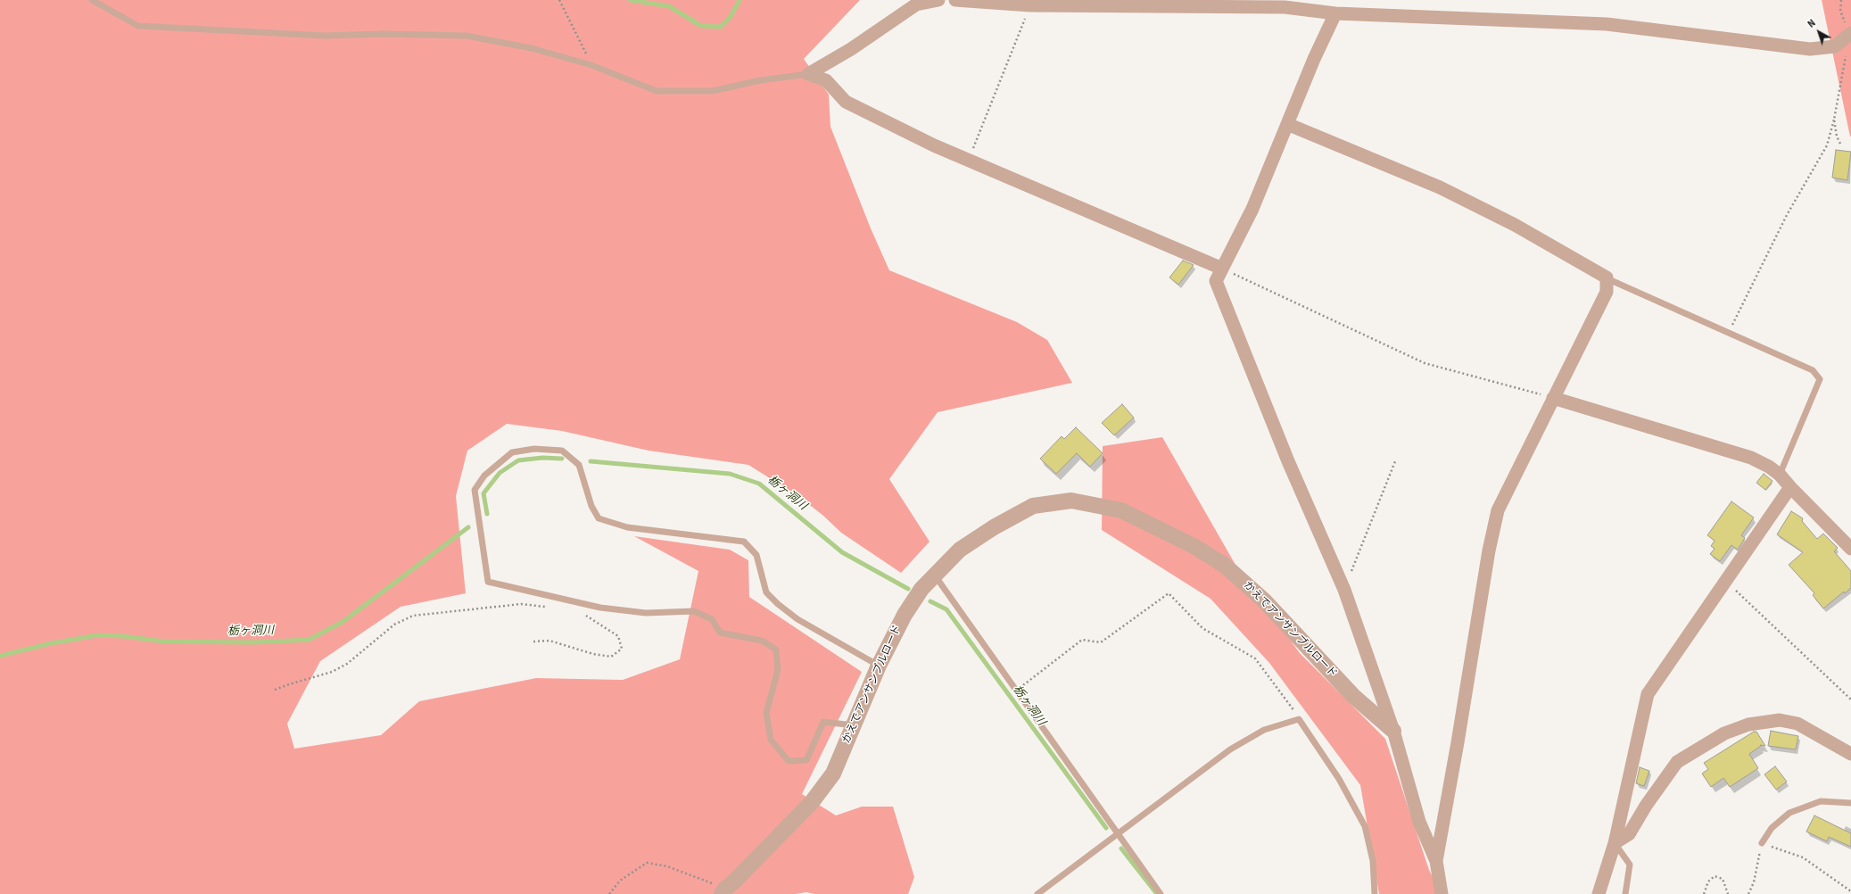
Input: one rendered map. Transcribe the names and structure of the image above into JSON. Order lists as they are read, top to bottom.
{
  "streets": {
    "street": ["かえでアンサンブルロード"]
  },
  "water": ["栃ヶ洞川"],
  "north": "top left"
}
